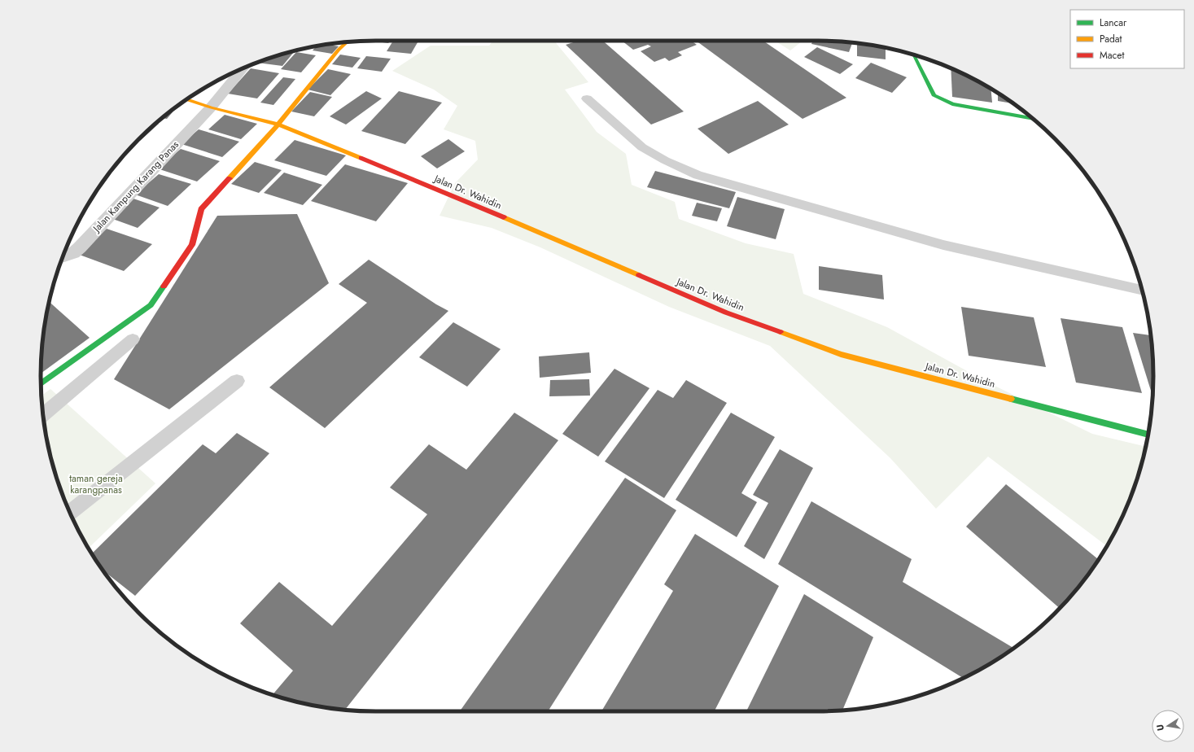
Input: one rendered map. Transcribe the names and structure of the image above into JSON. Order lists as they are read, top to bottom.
{
  "streets": {
    "street": ["Jalan Kampung Karang Panas", "Jalan Dr. Wahidin"]
  },
  "parks": ["taman gereja karangpanas"],
  "legend": ["Lancar", "Padat", "Macet"],
  "north": "left"
}
